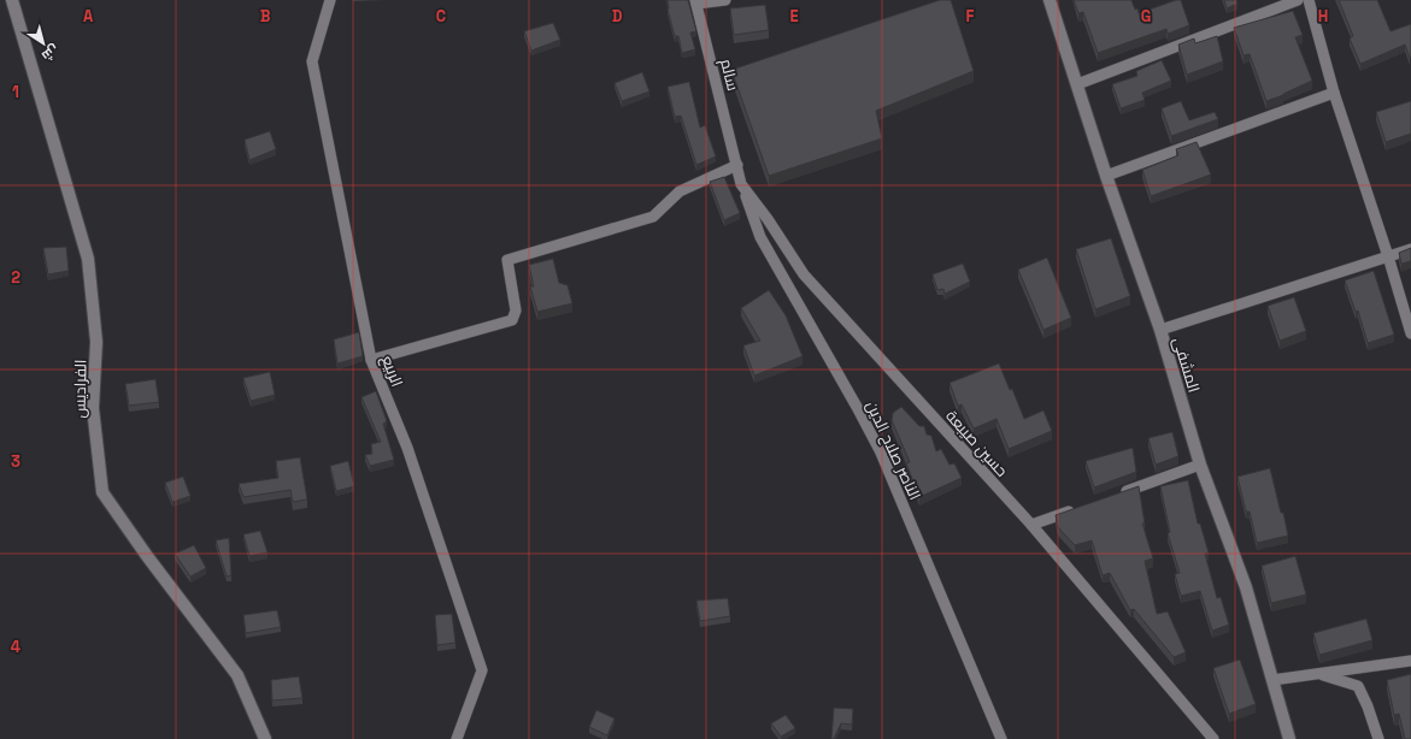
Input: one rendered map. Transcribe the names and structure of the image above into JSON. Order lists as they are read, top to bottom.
{
  "streets": {
    "street": [
      "سالم",
      "المشفى",
      "الربيع",
      "الفراديس",
      "حسين صيبعة",
      "الناصر صلاح الدين"
    ]
  },
  "crossings": [
    ["سالم", "حسين صيبعة"],
    ["حسين صيبعة", "الناصر صلاح الدين"]
  ],
  "north": "bottom right",
  "grid": {
    "columns": [
      "A",
      "B",
      "C",
      "D",
      "E",
      "F",
      "G",
      "H"
    ],
    "rows": [
      "1",
      "2",
      "3",
      "4"
    ]
  }
}
